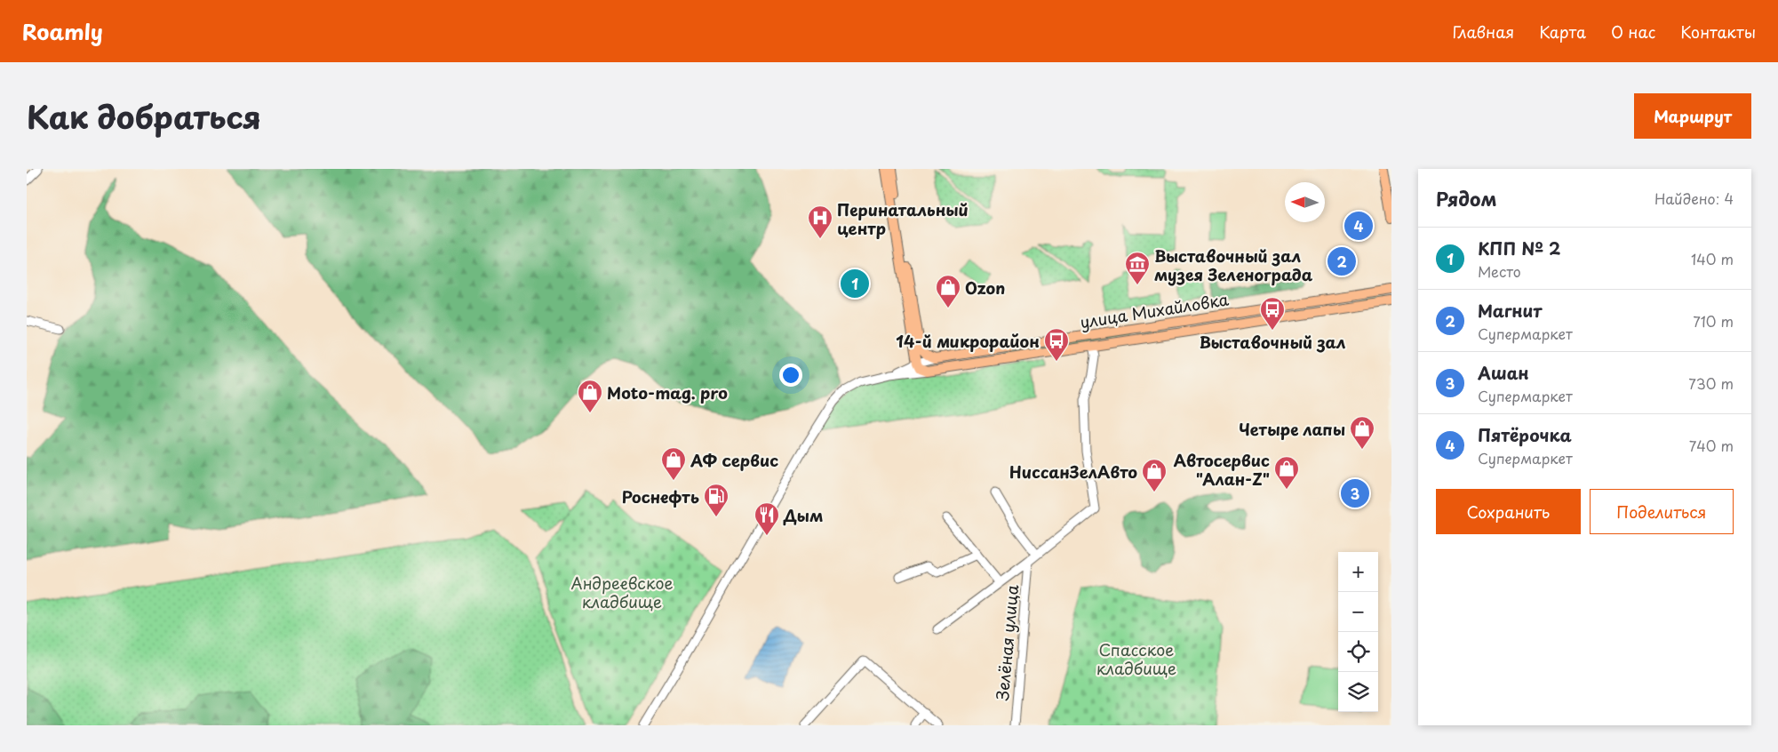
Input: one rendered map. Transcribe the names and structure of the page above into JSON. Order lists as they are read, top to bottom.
{
  "streets": {
    "main road": ["улица Михайловка"],
    "street": ["Зелёная улица"]
  },
  "parks": ["Андреевское кладбище", "Спасское кладбище"],
  "places": {
    "hospital": ["Перинатальный центр"],
    "museum": ["Выставочный зал музея Зеленограда"],
    "shop": [
      "Ozon",
      "Moto-mag. pro",
      "Четыре лапы",
      "АФ сервис",
      "Автосервис \"Алан-Z\"",
      "НиссанЗелАвто"
    ],
    "bus stop": ["Выставочный зал", "14-й микрорайон"],
    "fuel station": ["Роснефть"],
    "restaurant": ["Дым"]
  },
  "north": "left",
  "page": {
    "header": "Roamly",
    "nav": [
      "Главная",
      "Карта",
      "О нас",
      "Контакты"
    ],
    "title": "Как добраться",
    "buttons": [
      "Маршрут",
      ["Сохранить", "Поделиться"]
    ],
    "heading": ["Рядом", "Найдено: 4"],
    "pins": [
      "4",
      "2",
      "1",
      "3"
    ],
    "list": [
      {
        "mark": "1",
        "name": "КПП № 2",
        "note": "Место",
        "value": "140 m"
      },
      {
        "mark": "2",
        "name": "Магнит",
        "note": "Супермаркет",
        "value": "710 m"
      },
      {
        "mark": "3",
        "name": "Ашан",
        "note": "Супермаркет",
        "value": "730 m"
      },
      {
        "mark": "4",
        "name": "Пятёрочка",
        "note": "Супермаркет",
        "value": "740 m"
      }
    ],
    "map_buttons": ["+", "−"]
  }
}
